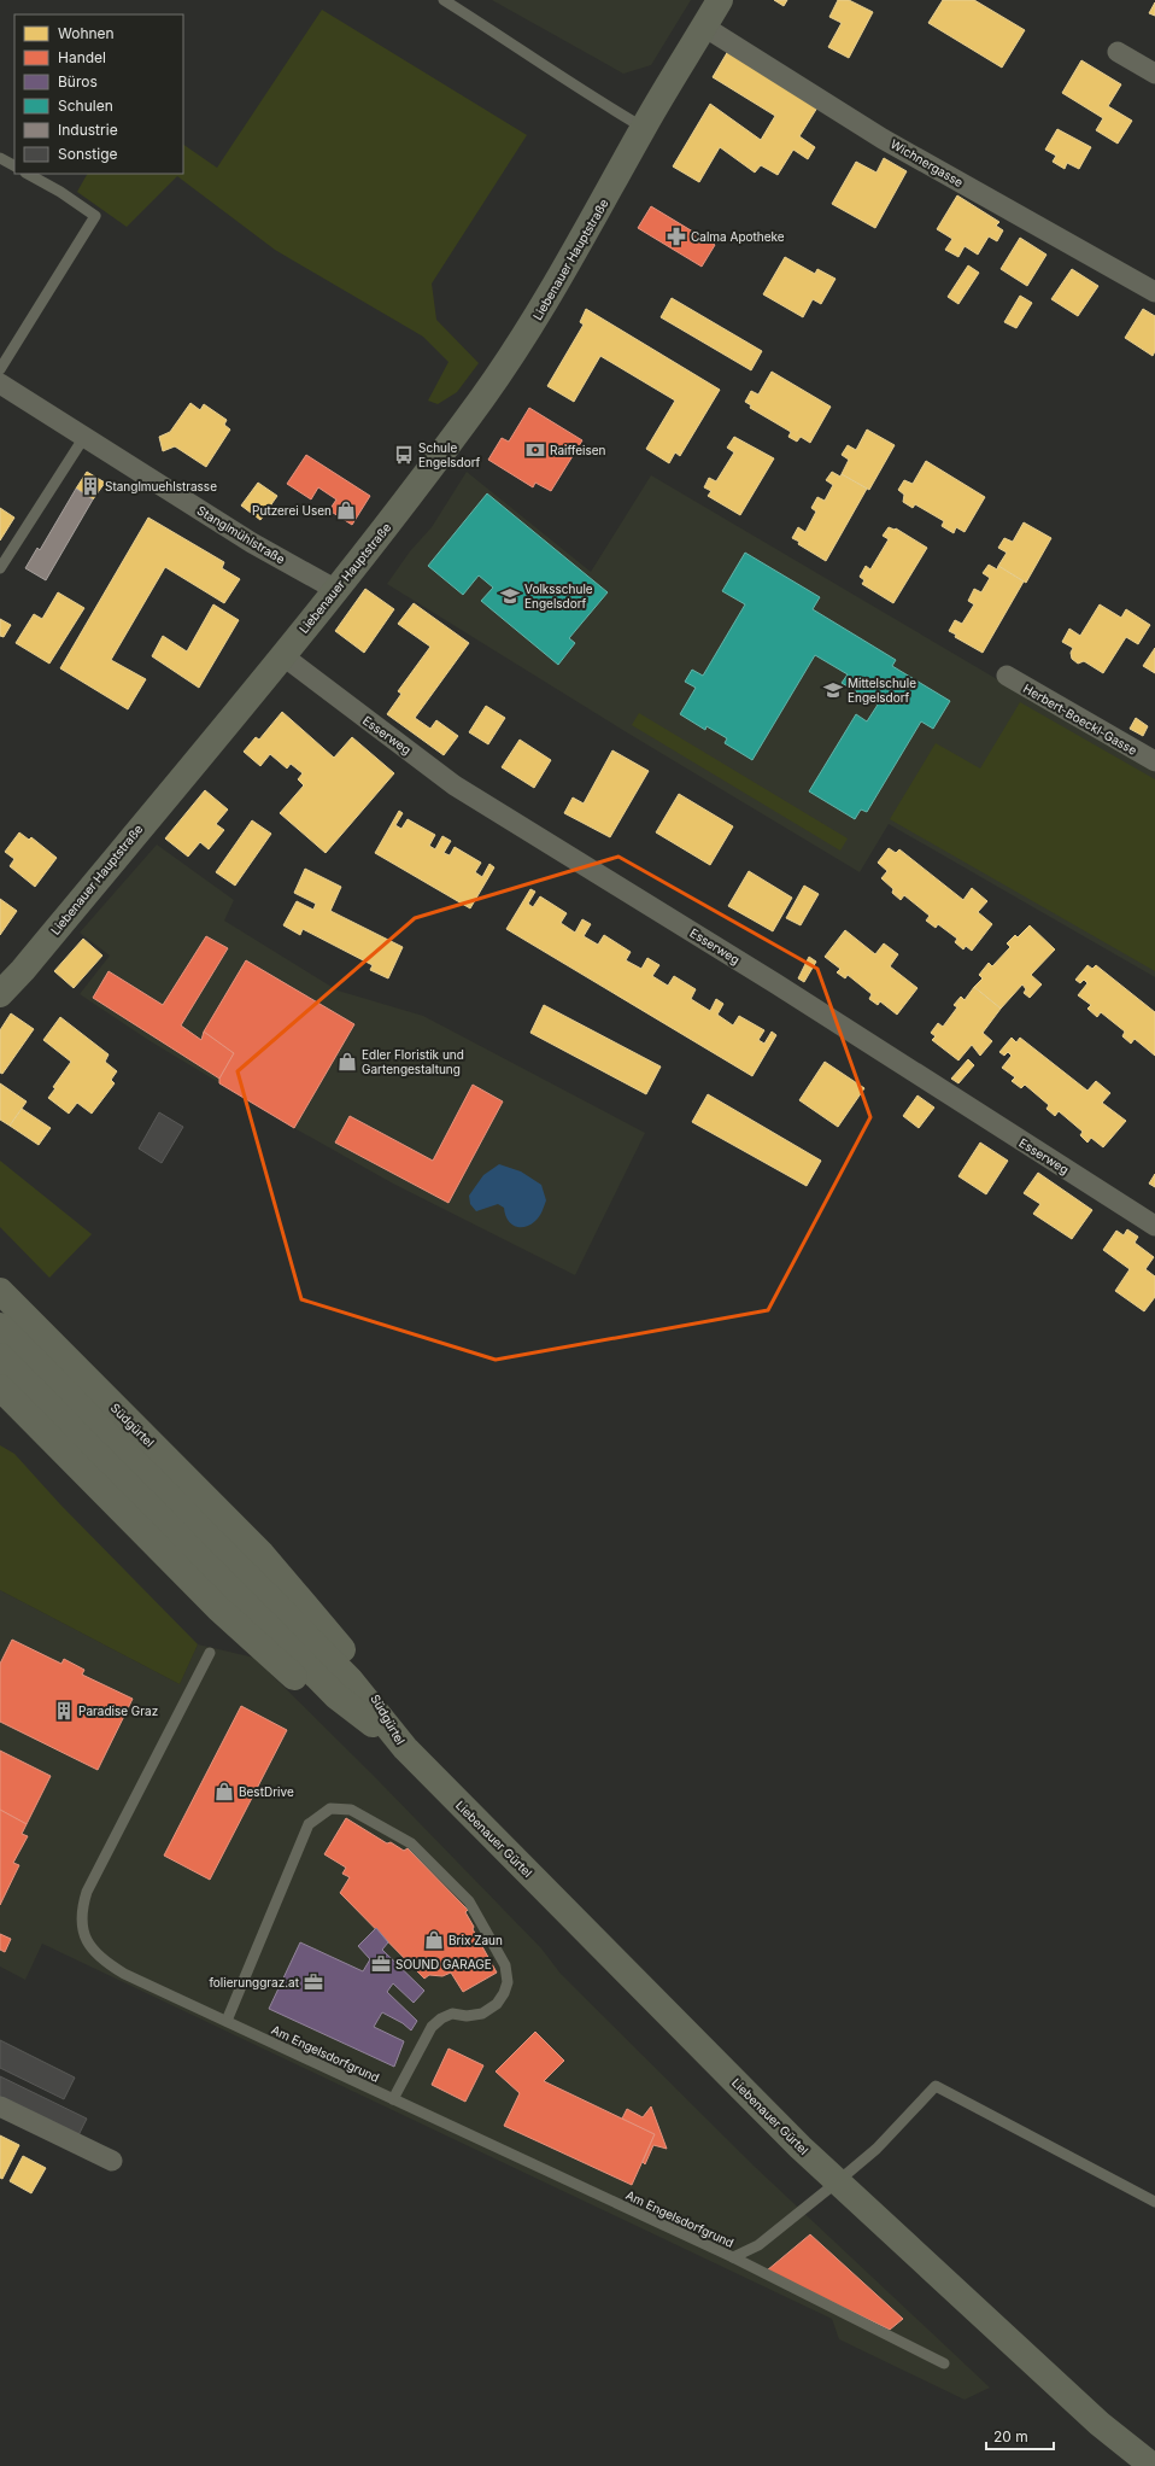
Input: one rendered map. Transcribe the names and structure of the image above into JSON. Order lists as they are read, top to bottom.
{
  "streets": {
    "main road": ["Liebenauer Hauptstraße", "Südgürtel", "Liebenauer Gürtel"],
    "street": [
      "Wichnergasse",
      "Stanglmühlstraße",
      "Herbert-Boeckl-Gasse",
      "Esserweg"
    ],
    "lane": ["Am Engelsdorfgrund"]
  },
  "crossings": [
    ["Wichnergasse", "Liebenauer Hauptstraße"],
    ["Liebenauer Hauptstraße", "Stanglmühlstraße"],
    ["Liebenauer Hauptstraße", "Esserweg"],
    ["Südgürtel", "Liebenauer Gürtel"],
    ["Liebenauer Gürtel", "Am Engelsdorfgrund"]
  ],
  "places": {
    "pharmacy": ["Calma Apotheke"],
    "bank": ["Raiffeisen"],
    "bus stop": ["Schule Engelsdorf"],
    "building": ["Stanglmuehlstrasse", "Paradise Graz"],
    "shop": [
      "Putzerei Usen",
      "Edler Floristik und Gartengestaltung",
      "BestDrive",
      "Brix Zaun"
    ],
    "school or university": ["Volksschule Engelsdorf", "Mittelschule Engelsdorf"],
    "office": ["SOUND GARAGE", "folierunggraz.at"]
  },
  "legend": [
    "Wohnen",
    "Handel",
    "Büros",
    "Schulen",
    "Industrie",
    "Sonstige"
  ],
  "scale_bar": "20 m"
}
